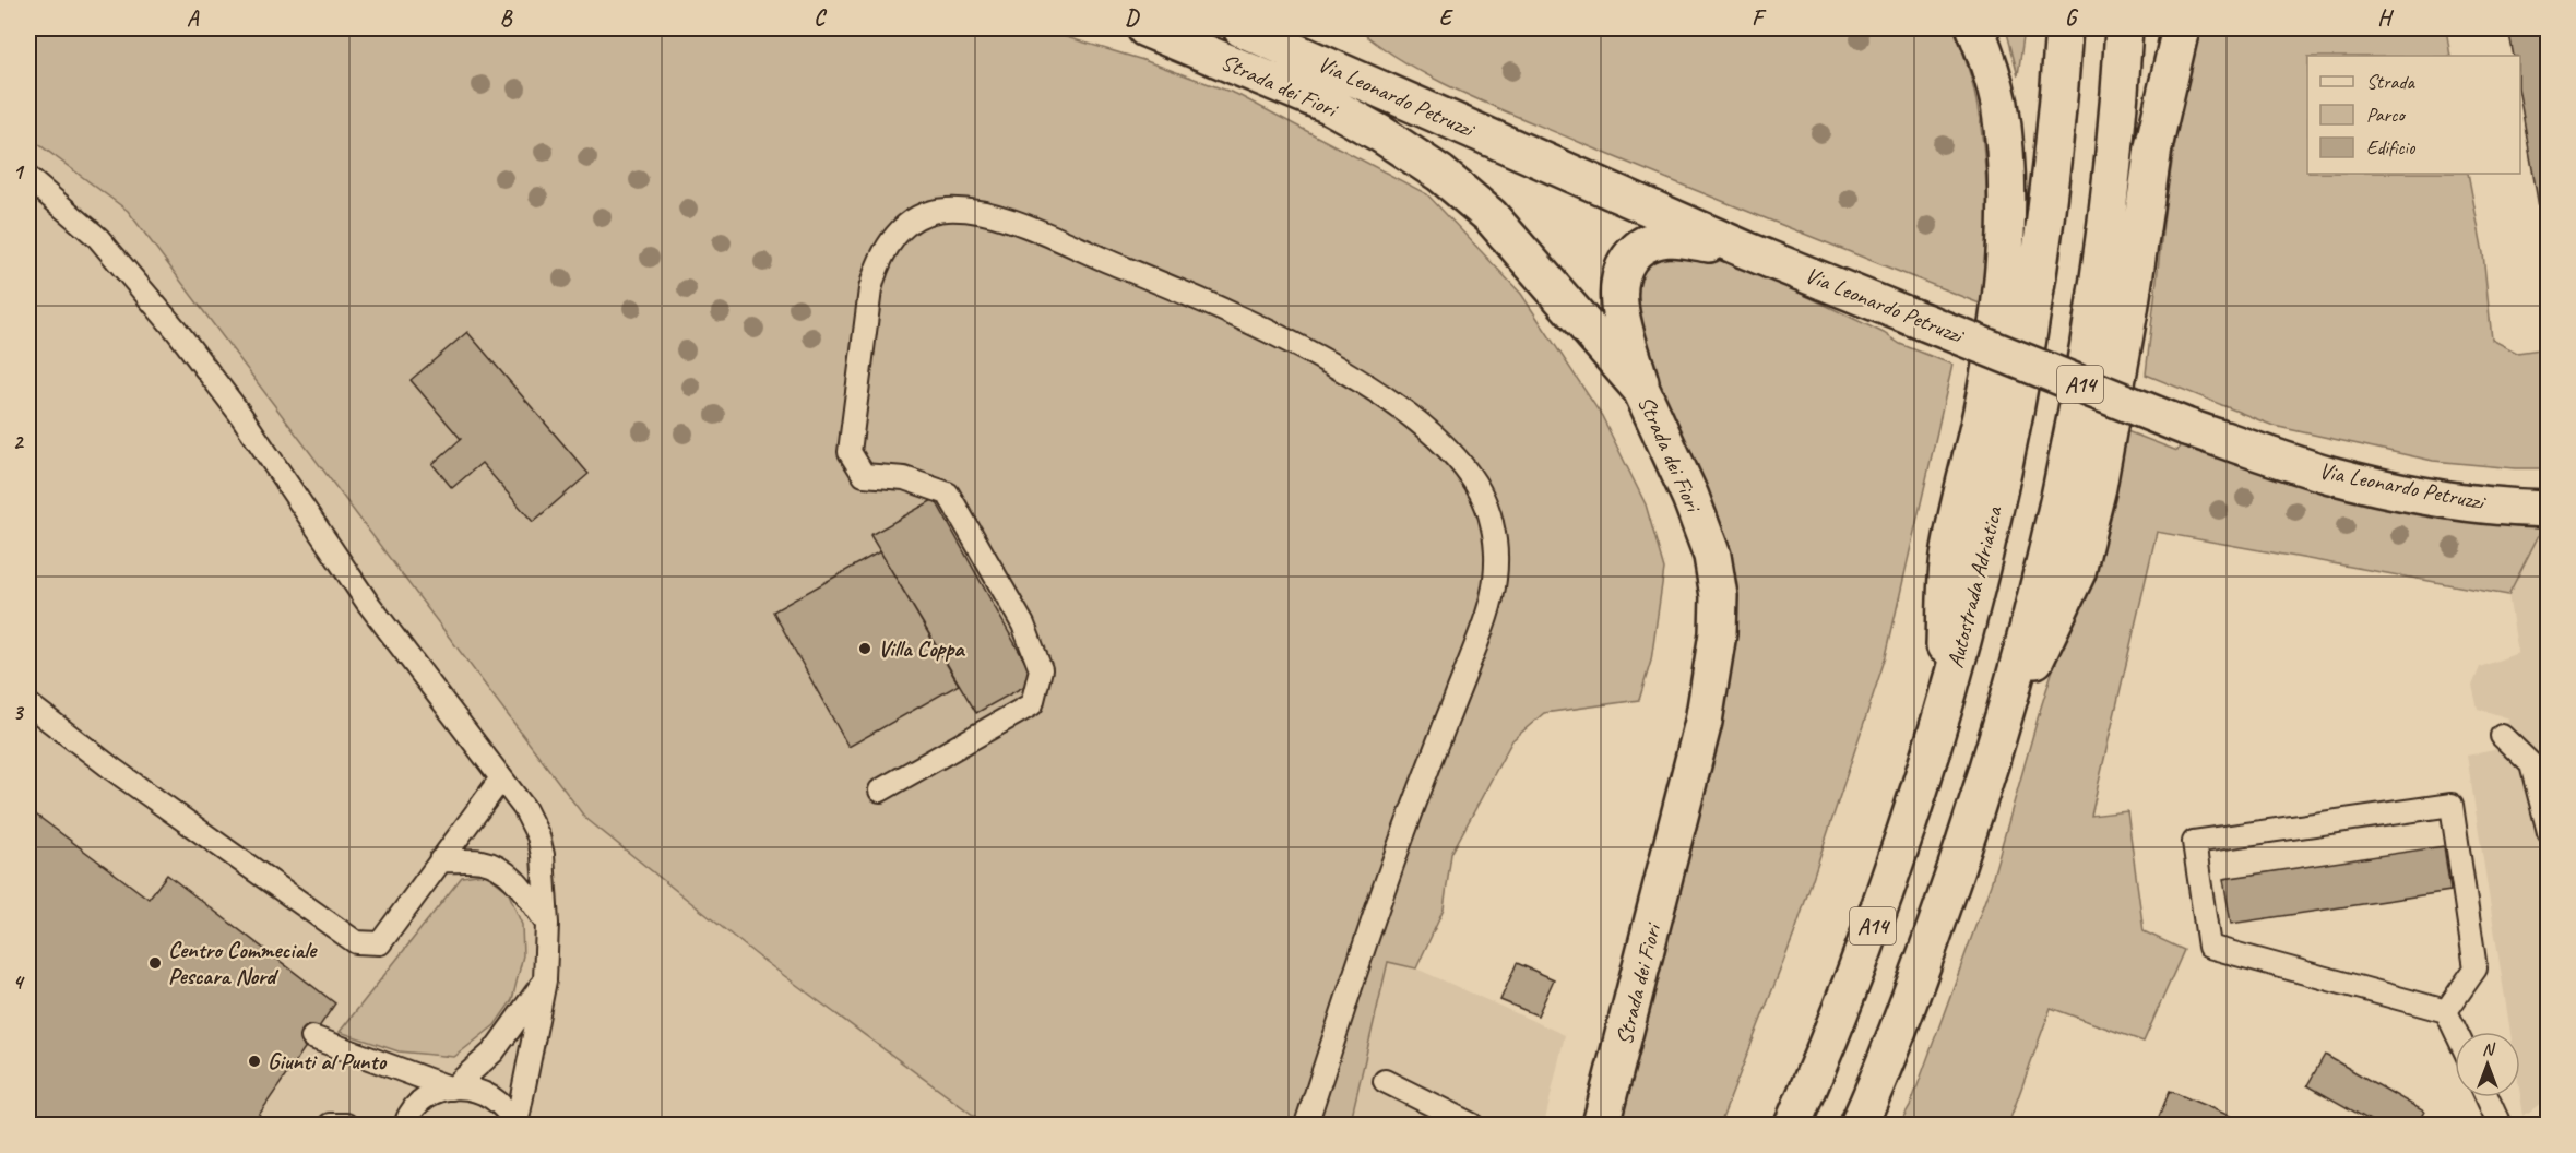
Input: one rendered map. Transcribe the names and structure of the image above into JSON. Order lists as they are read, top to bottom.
{
  "streets": {
    "main road": [
      "Strada dei Fiori",
      "Via Leonardo Petruzzi",
      "A14",
      "Autostrada Adriatica"
    ]
  },
  "places": ["Villa Coppa", "Centro Commeciale Pescara Nord", "Giunti al Punto"],
  "legend": ["Strada", "Parco", "Edificio"],
  "north": "top",
  "grid": {
    "columns": [
      "A",
      "B",
      "C",
      "D",
      "E",
      "F",
      "G",
      "H"
    ],
    "rows": [
      "1",
      "2",
      "3",
      "4"
    ]
  }
}
